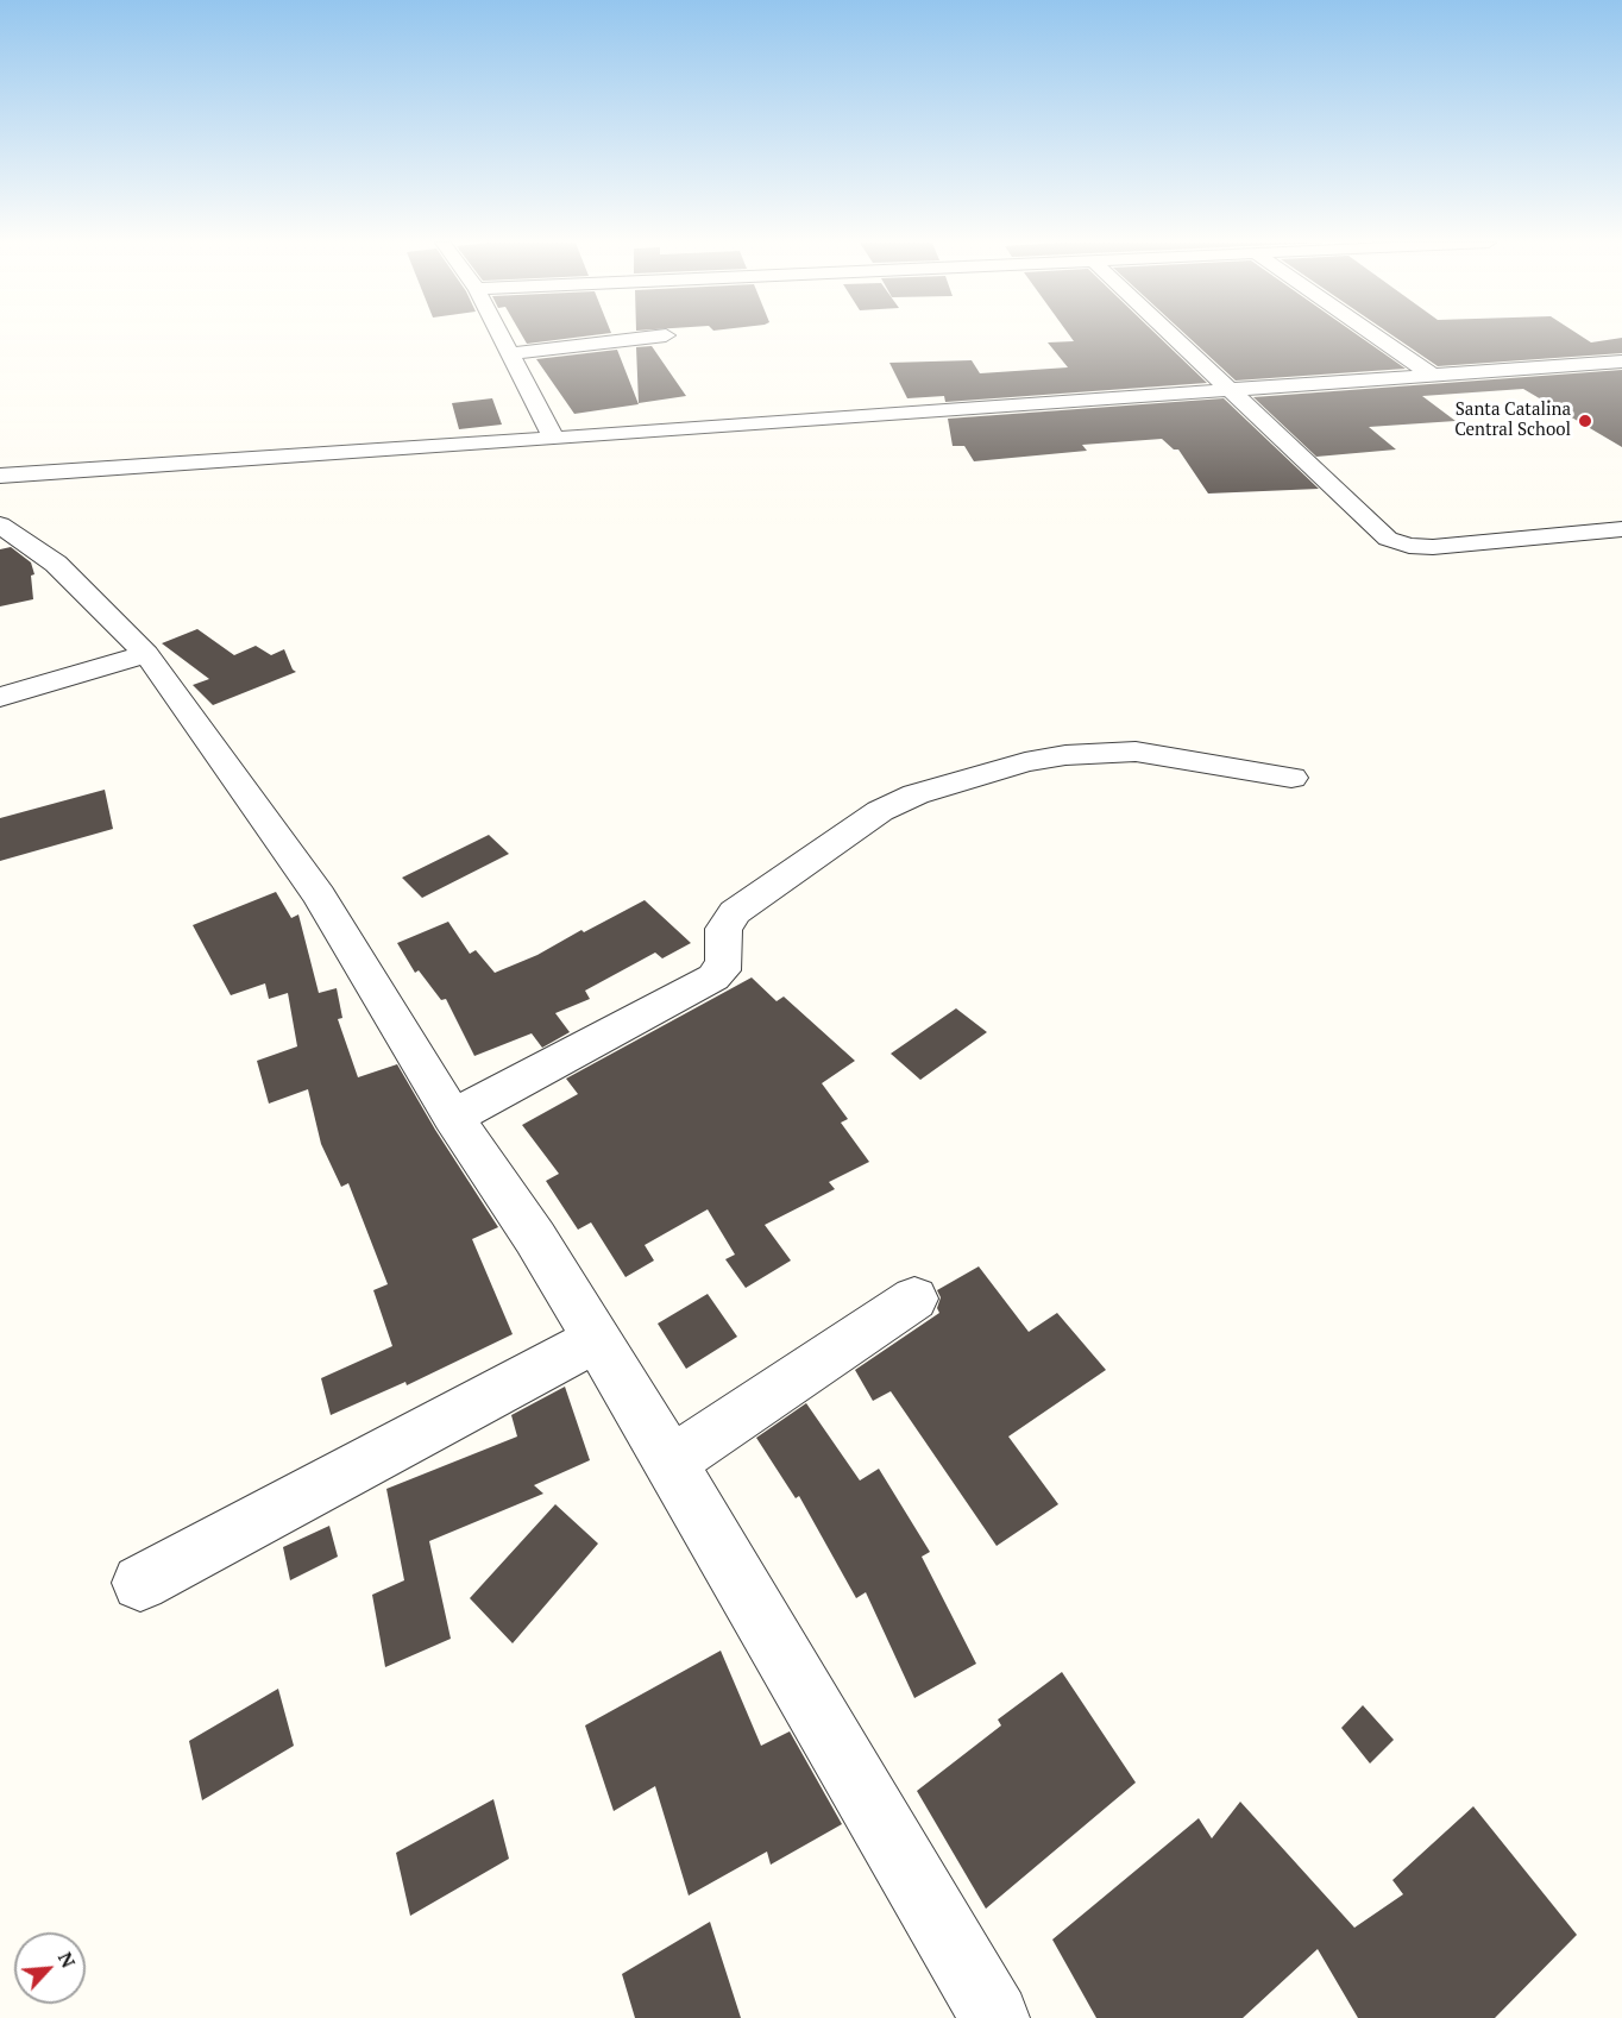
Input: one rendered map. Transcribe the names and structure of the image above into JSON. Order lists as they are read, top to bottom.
{
  "places": ["Santa Catalina Central School"],
  "north": "top right"
}
